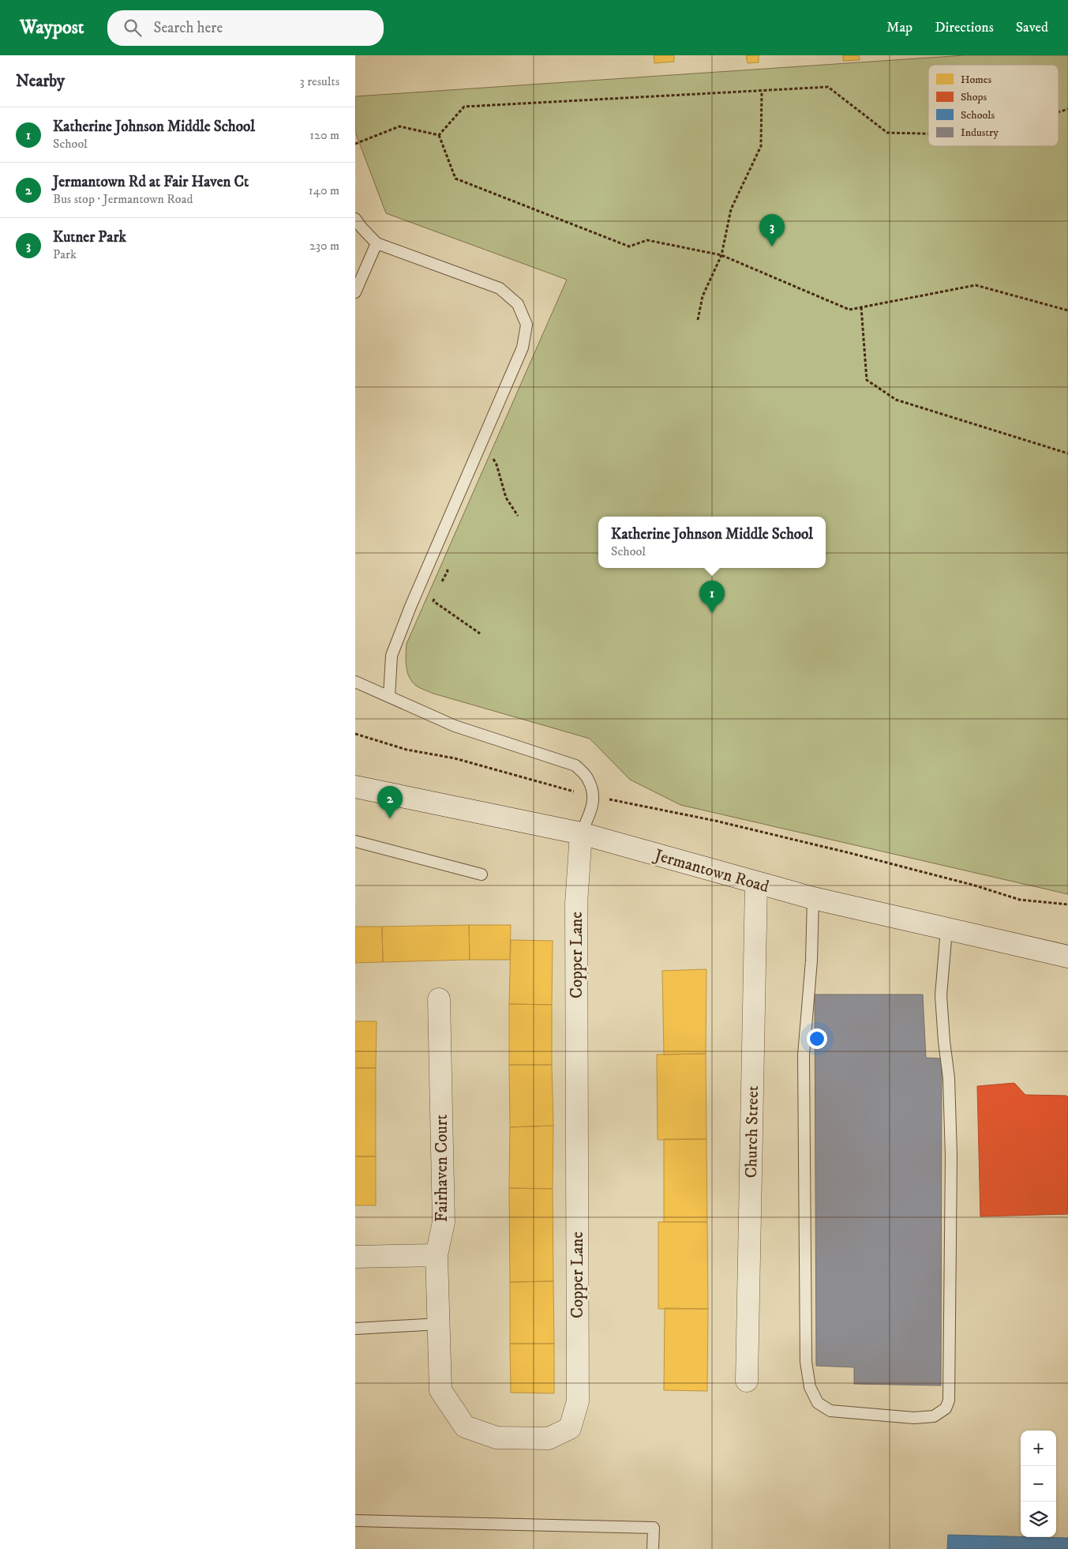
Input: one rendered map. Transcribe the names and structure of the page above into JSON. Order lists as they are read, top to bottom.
{
  "streets": {
    "street": [
      "Jermantown Road",
      "Copper Lane",
      "Church Street",
      "Fairhaven Court"
    ]
  },
  "crossings": [
    ["Jermantown Road", "Copper Lane"],
    ["Jermantown Road", "Church Street"],
    ["Copper Lane", "Fairhaven Court"]
  ],
  "legend": [
    "Homes",
    "Shops",
    "Schools",
    "Industry"
  ],
  "page": {
    "header": "Waypost",
    "search": "Search here",
    "nav": ["Map", "Directions", "Saved"],
    "heading": ["Nearby", "3 results"],
    "list": [
      {
        "mark": "1",
        "name": "Katherine Johnson Middle School",
        "note": "School",
        "value": "120 m"
      },
      {
        "mark": "2",
        "name": "Jermantown Rd at Fair Haven Ct",
        "note": "Bus stop · Jermantown Road",
        "value": "140 m"
      },
      {
        "mark": "3",
        "name": "Kutner Park",
        "note": "Park",
        "value": "230 m"
      }
    ],
    "pins": ["3", "1", "2"],
    "popup": ["Katherine Johnson Middle School", "School"],
    "map_buttons": ["+", "−"]
  }
}
